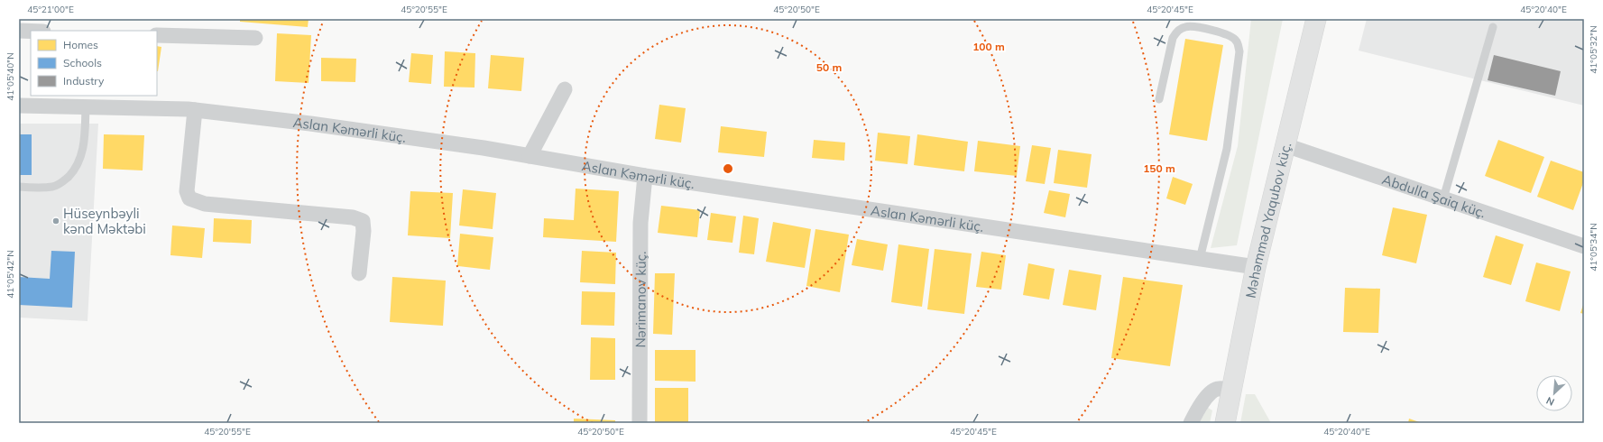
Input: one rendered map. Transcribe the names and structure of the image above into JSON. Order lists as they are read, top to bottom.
{
  "streets": {
    "main road": ["Məhəmməd Yaqubov küç."],
    "street": ["Aslan Kəmərli küç.", "Abdulla Şaiq küç.", "Nərimanov küç."]
  },
  "crossings": [
    ["Aslan Kəmərli küç.", "Məhəmməd Yaqubov küç."],
    ["Aslan Kəmərli küç.", "Nərimanov küç."],
    ["Abdulla Şaiq küç.", "Məhəmməd Yaqubov küç."]
  ],
  "places": ["Hüseynbəyli kənd Məktəbi"],
  "legend": ["Homes", "Schools", "Industry"],
  "north": "bottom left",
  "coordinates": [
    "45°21'00\"E",
    "45°20'55\"E",
    "45°20'50\"E",
    "45°20'45\"E",
    "45°20'40\"E",
    "41°05'32\"N",
    "41°05'40\"N",
    "41°05'34\"N",
    "41°05'42\"N"
  ],
  "rings": ["100 m", "50 m", "150 m"]
}
